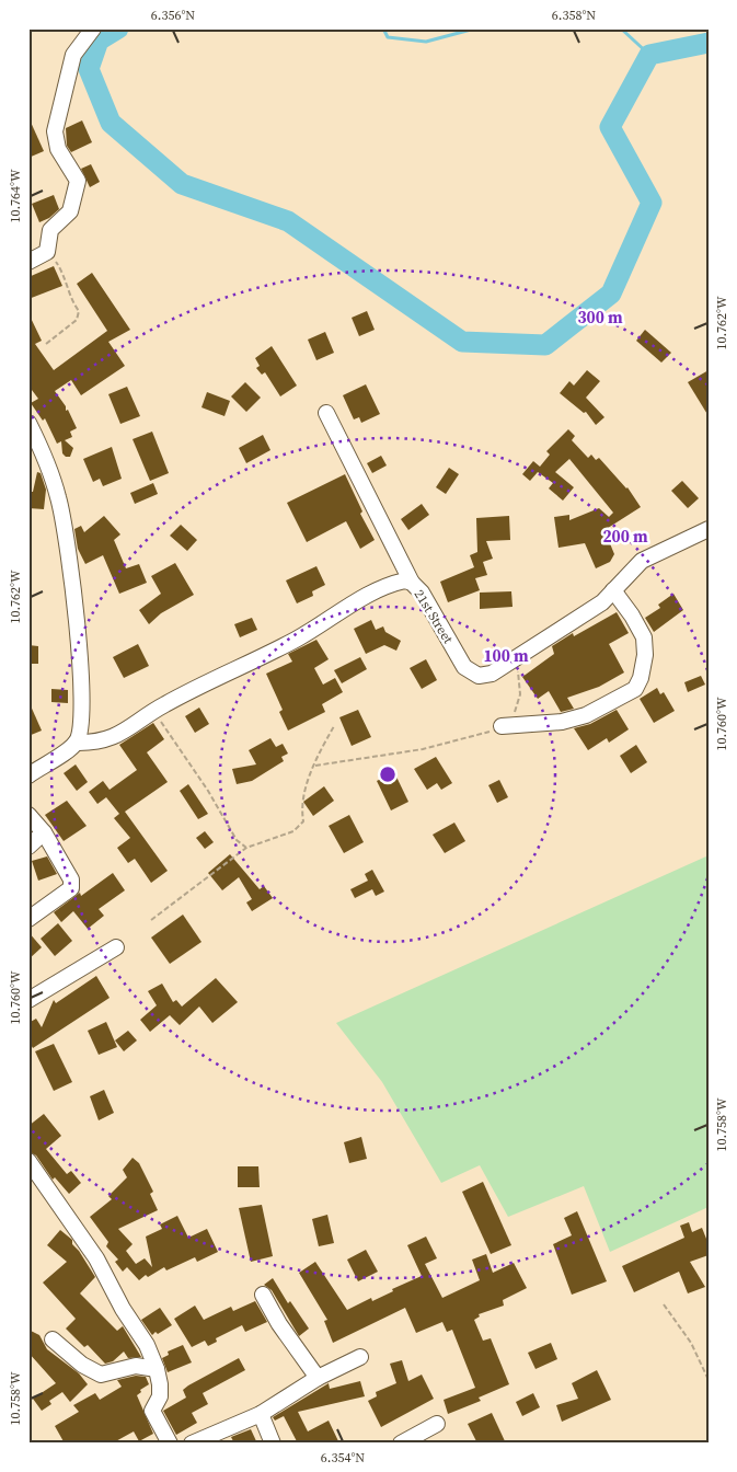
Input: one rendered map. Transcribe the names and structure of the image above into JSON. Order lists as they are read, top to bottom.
{
  "streets": {
    "street": ["21st Street"]
  },
  "coordinates": [
    "6.356°N",
    "6.358°N",
    "10.764°W",
    "10.762°W",
    "10.760°W",
    "10.758°W",
    "6.354°N"
  ],
  "rings": ["300 m", "200 m", "100 m"]
}
